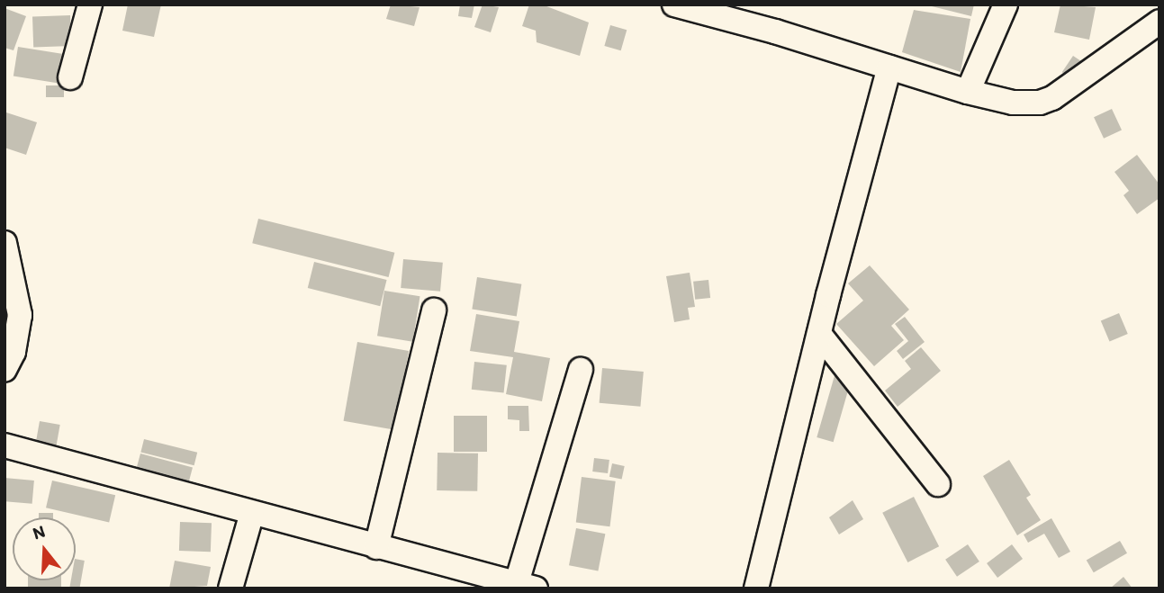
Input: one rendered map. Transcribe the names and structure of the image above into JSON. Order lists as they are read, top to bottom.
{
  "north": "top"
}
